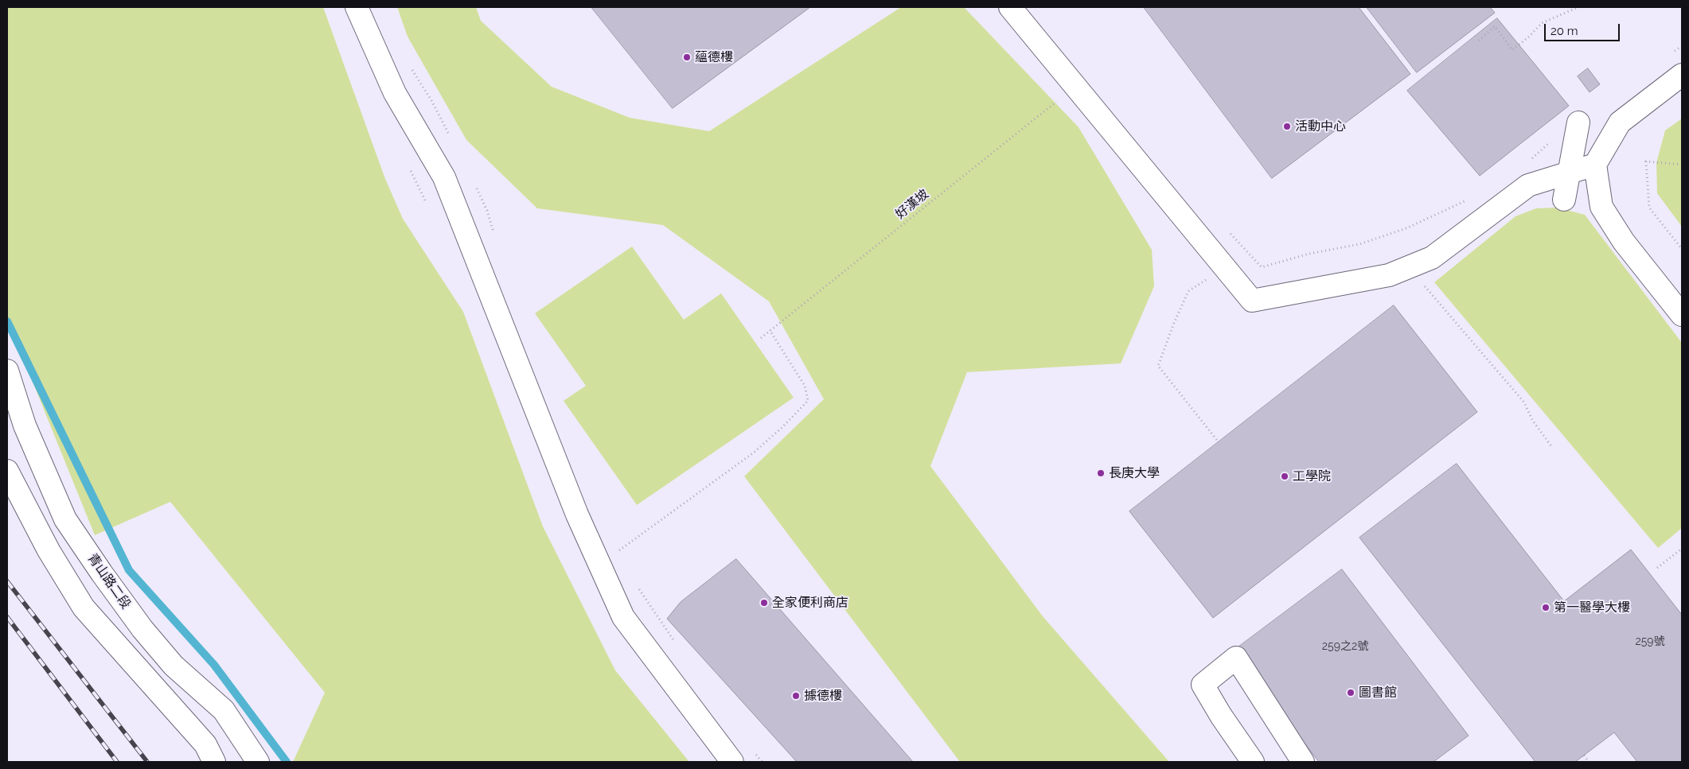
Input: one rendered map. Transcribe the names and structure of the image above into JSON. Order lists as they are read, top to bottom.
{
  "streets": {
    "street": ["青山路二段"],
    "path": ["好漢坡"]
  },
  "places": [
    "蘊德樓",
    "活動中心",
    "長庚大學",
    "工學院",
    "全家便利商店",
    "第一醫學大樓",
    "圖書館",
    "據德樓"
  ],
  "house_numbers": ["259號", "259之2號"],
  "scale_bar": "20 m"
}
